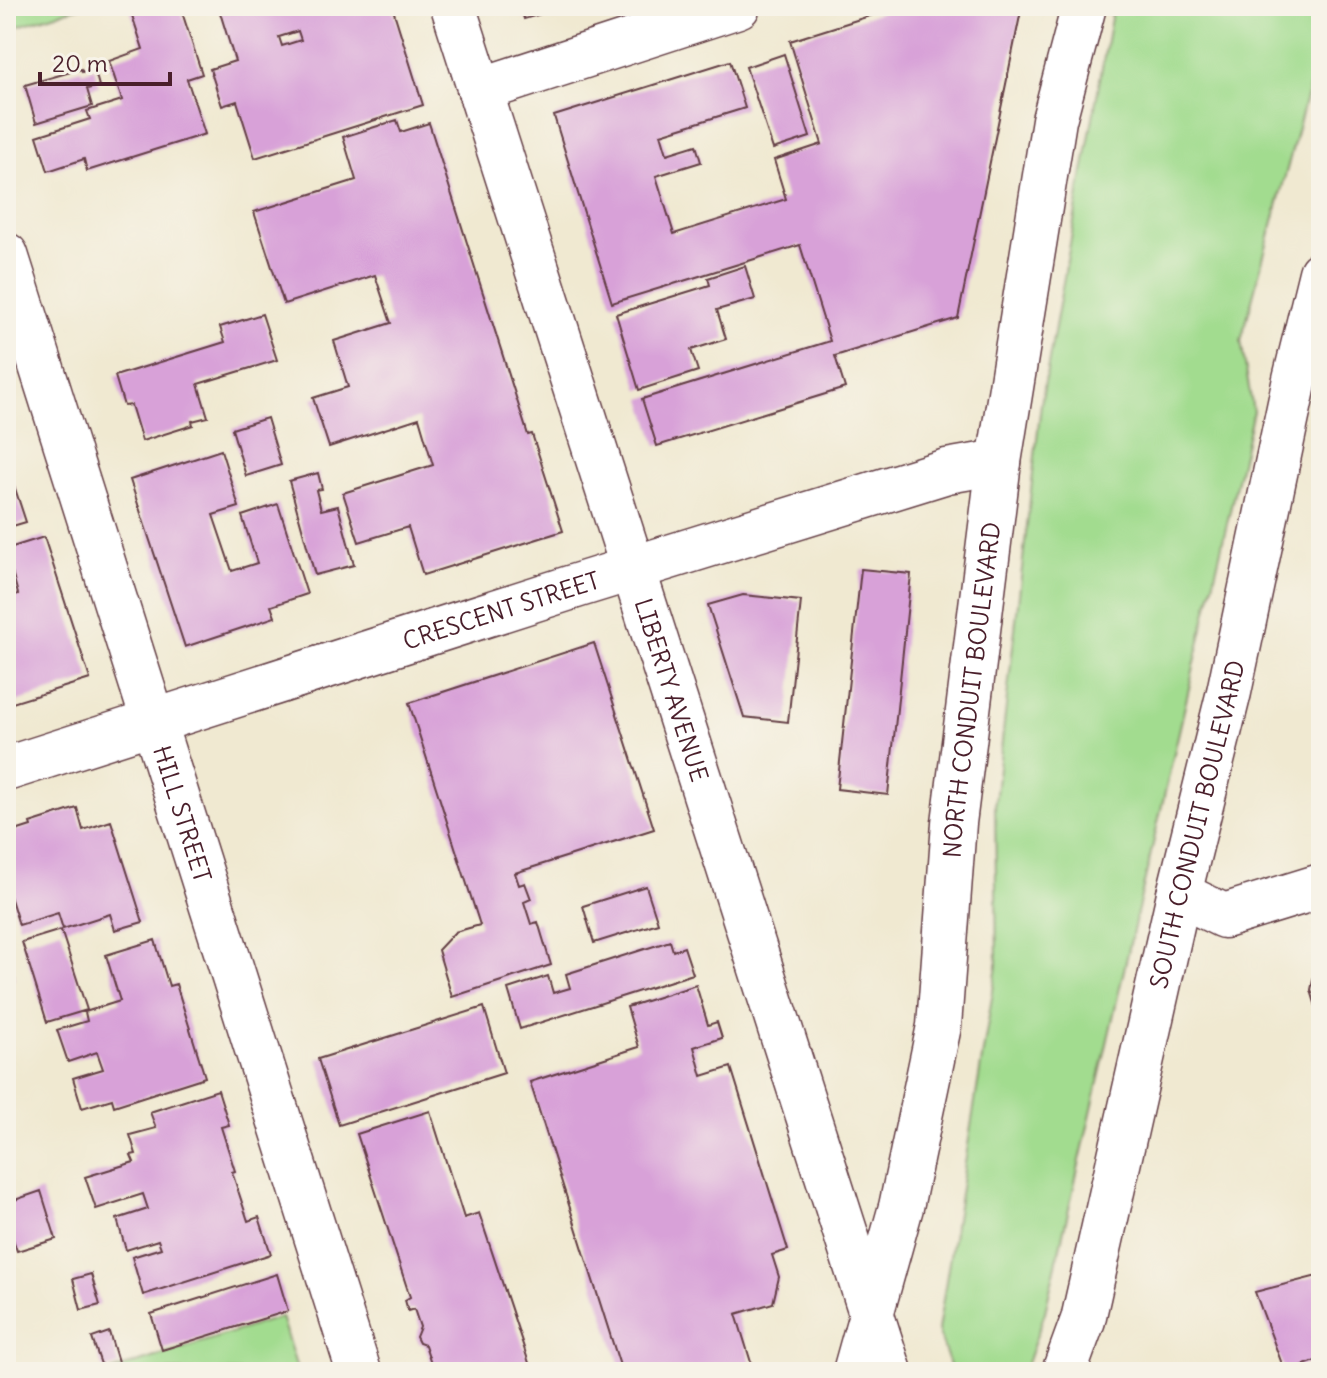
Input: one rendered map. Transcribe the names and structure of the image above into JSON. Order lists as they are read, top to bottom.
{
  "streets": {
    "street": [
      "CRESCENT STREET",
      "LIBERTY AVENUE",
      "NORTH CONDUIT BOULEVARD",
      "HILL STREET",
      "SOUTH CONDUIT BOULEVARD"
    ]
  },
  "crossings": [
    ["CRESCENT STREET", "LIBERTY AVENUE"],
    ["CRESCENT STREET", "NORTH CONDUIT BOULEVARD"],
    ["CRESCENT STREET", "HILL STREET"],
    ["LIBERTY AVENUE", "NORTH CONDUIT BOULEVARD"]
  ],
  "scale_bar": "20 m"
}
